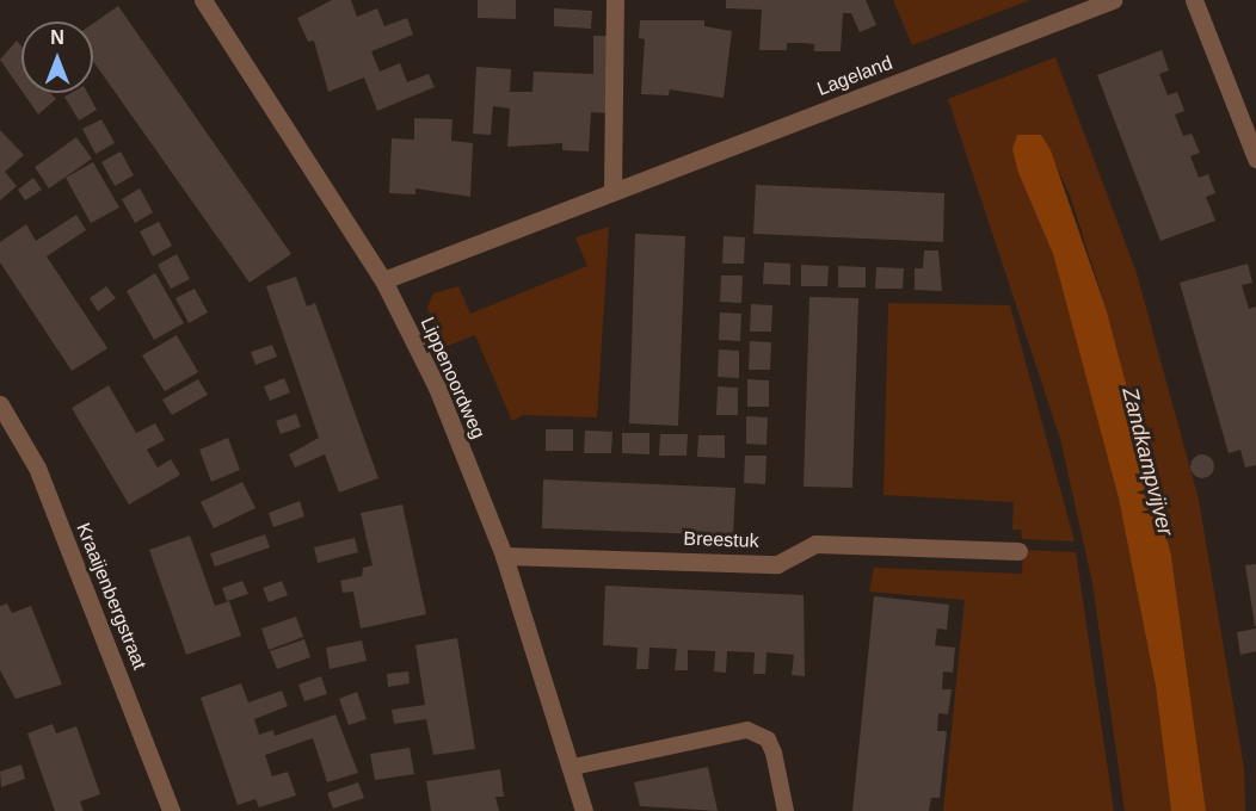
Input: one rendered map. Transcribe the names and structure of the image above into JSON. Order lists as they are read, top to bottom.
{
  "streets": {
    "street": [
      "Lageland",
      "Lippenoordweg",
      "Breestuk",
      "Kraaijenbergstraat"
    ]
  },
  "crossings": [
    ["Lageland", "Lippenoordweg"],
    ["Lippenoordweg", "Breestuk"]
  ],
  "water": ["Zandkampvijver"],
  "north": "top"
}
